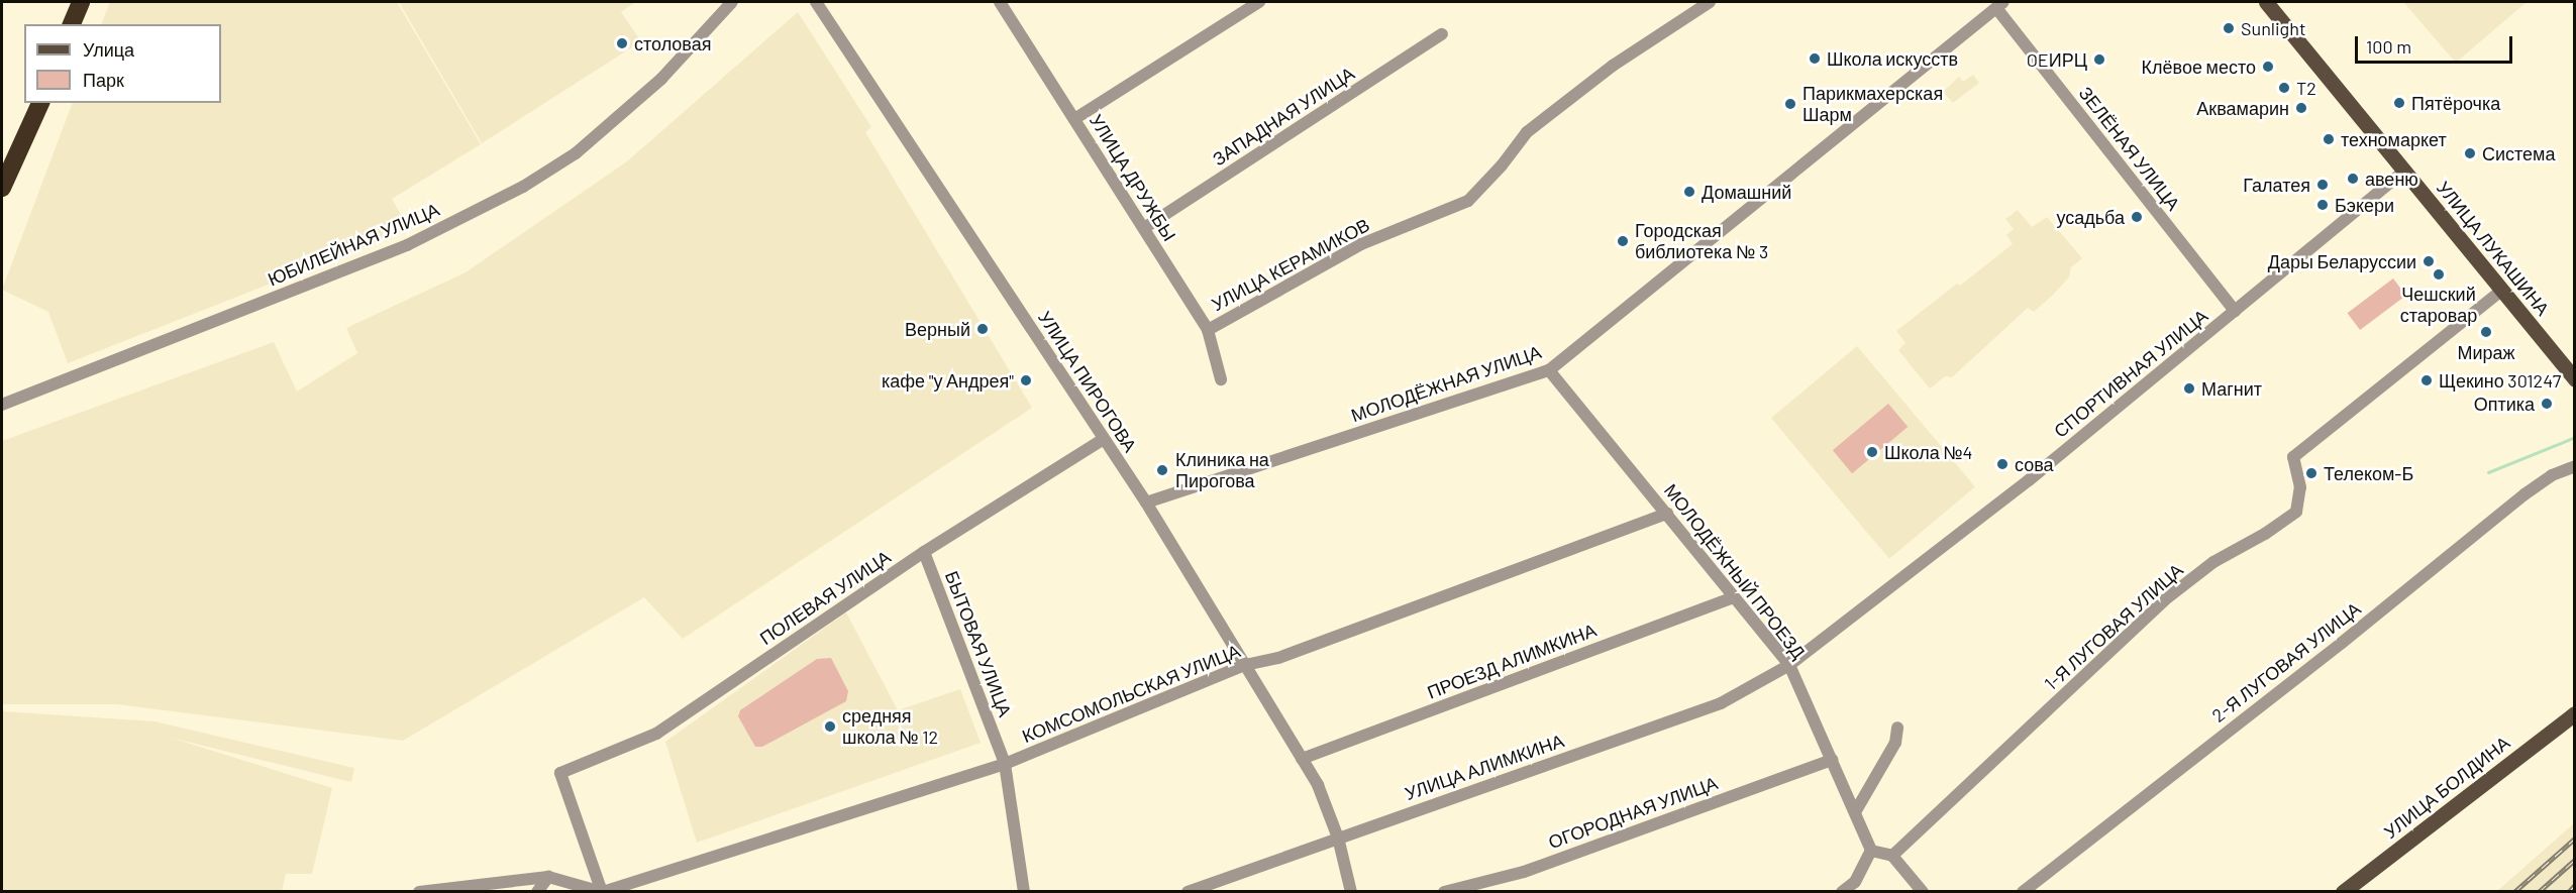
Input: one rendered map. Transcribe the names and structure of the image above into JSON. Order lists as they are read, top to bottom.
{
  "streets": {
    "main road": ["УЛИЦА ЛУКАШИНА", "УЛИЦА БОЛДИНА"],
    "street": [
      "ЗАПАДНАЯ УЛИЦА",
      "ЗЕЛЁНАЯ УЛИЦА",
      "УЛИЦА ДРУЖБЫ",
      "ЮБИЛЕЙНАЯ УЛИЦА",
      "УЛИЦА КЕРАМИКОВ",
      "СПОРТИВНАЯ УЛИЦА",
      "УЛИЦА ПИРОГОВА",
      "МОЛОДЁЖНАЯ УЛИЦА",
      "МОЛОДЁЖНЫЙ ПРОЕЗД",
      "ПОЛЕВАЯ УЛИЦА",
      "1-Я ЛУГОВАЯ УЛИЦА",
      "БЫТОВАЯ УЛИЦА",
      "ПРОЕЗД АЛИМКИНА",
      "2-Я ЛУГОВАЯ УЛИЦА",
      "КОМСОМОЛЬСКАЯ УЛИЦА",
      "УЛИЦА АЛИМКИНА",
      "ОГОРОДНАЯ УЛИЦА"
    ]
  },
  "crossings": [
    ["ЗАПАДНАЯ УЛИЦА", "УЛИЦА ДРУЖБЫ"],
    ["ЗЕЛЁНАЯ УЛИЦА", "СПОРТИВНАЯ УЛИЦА"],
    ["ЗЕЛЁНАЯ УЛИЦА", "МОЛОДЁЖНАЯ УЛИЦА"],
    ["УЛИЦА ДРУЖБЫ", "УЛИЦА КЕРАМИКОВ"],
    ["УЛИЦА ЛУКАШИНА", "СПОРТИВНАЯ УЛИЦА"],
    ["УЛИЦА ЛУКАШИНА", "1-Я ЛУГОВАЯ УЛИЦА"],
    ["СПОРТИВНАЯ УЛИЦА", "МОЛОДЁЖНЫЙ ПРОЕЗД"],
    ["СПОРТИВНАЯ УЛИЦА", "УЛИЦА АЛИМКИНА"],
    ["УЛИЦА ПИРОГОВА", "МОЛОДЁЖНАЯ УЛИЦА"],
    ["УЛИЦА ПИРОГОВА", "ПОЛЕВАЯ УЛИЦА"],
    ["УЛИЦА ПИРОГОВА", "ПРОЕЗД АЛИМКИНА"],
    ["УЛИЦА ПИРОГОВА", "КОМСОМОЛЬСКАЯ УЛИЦА"],
    ["УЛИЦА ПИРОГОВА", "УЛИЦА АЛИМКИНА"],
    ["МОЛОДЁЖНАЯ УЛИЦА", "МОЛОДЁЖНЫЙ ПРОЕЗД"],
    ["МОЛОДЁЖНЫЙ ПРОЕЗД", "ПРОЕЗД АЛИМКИНА"],
    ["МОЛОДЁЖНЫЙ ПРОЕЗД", "КОМСОМОЛЬСКАЯ УЛИЦА"],
    ["МОЛОДЁЖНЫЙ ПРОЕЗД", "УЛИЦА АЛИМКИНА"],
    ["МОЛОДЁЖНЫЙ ПРОЕЗД", "ОГОРОДНАЯ УЛИЦА"],
    ["ПОЛЕВАЯ УЛИЦА", "БЫТОВАЯ УЛИЦА"],
    ["ПОЛЕВАЯ УЛИЦА", "КОМСОМОЛЬСКАЯ УЛИЦА"],
    ["БЫТОВАЯ УЛИЦА", "КОМСОМОЛЬСКАЯ УЛИЦА"]
  ],
  "places": [
    "Sunlight",
    "столовая",
    "Школа искусств",
    "OEИРЦ",
    "Клёвое место",
    "T2",
    "Пятёрочка",
    "Парикмахерская Шарм",
    "Аквамарин",
    "техномаркет",
    "Система",
    "авеню",
    "Галатея",
    "Домашний",
    "Бэкери",
    "усадьба",
    "Городская библиотека № 3",
    "Дары Беларуссии",
    "Чешский старовар",
    "Верный",
    "Мираж",
    "кафе \"у Андрея\"",
    "Щекино 301247",
    "Магнит",
    "Оптика",
    "Школа №4",
    "сова",
    "Клиника на Пирогова",
    "Телеком-Б",
    "средняя школа № 12"
  ],
  "legend": ["Улица", "Парк"],
  "scale_bar": "100 m"
}
